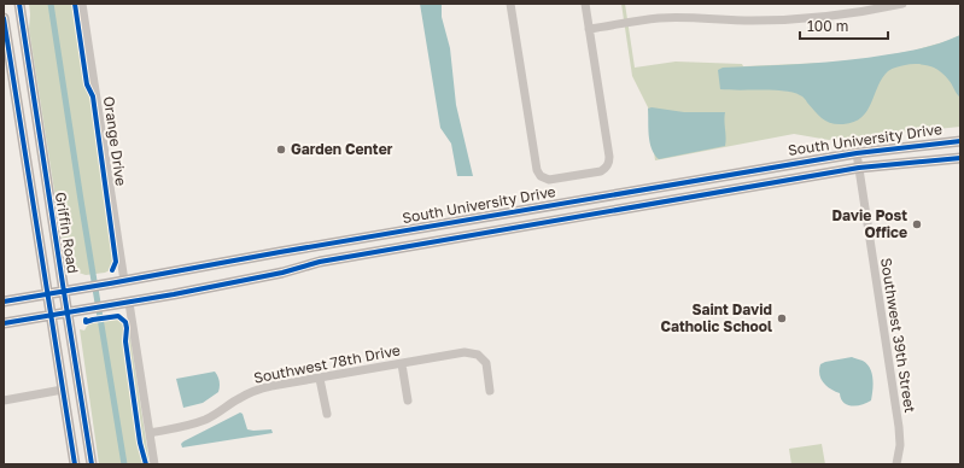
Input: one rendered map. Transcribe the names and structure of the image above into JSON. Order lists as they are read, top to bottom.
{
  "streets": {
    "main road": ["South University Drive", "Griffin Road"],
    "street": ["Orange Drive", "Southwest 39th Street", "Southwest 78th Drive"]
  },
  "crossings": [
    ["South University Drive", "Orange Drive"],
    ["South University Drive", "Griffin Road"],
    ["South University Drive", "Southwest 39th Street"]
  ],
  "places": ["Garden Center", "Davie Post Office", "Saint David Catholic School"],
  "scale_bar": "100 m"
}
